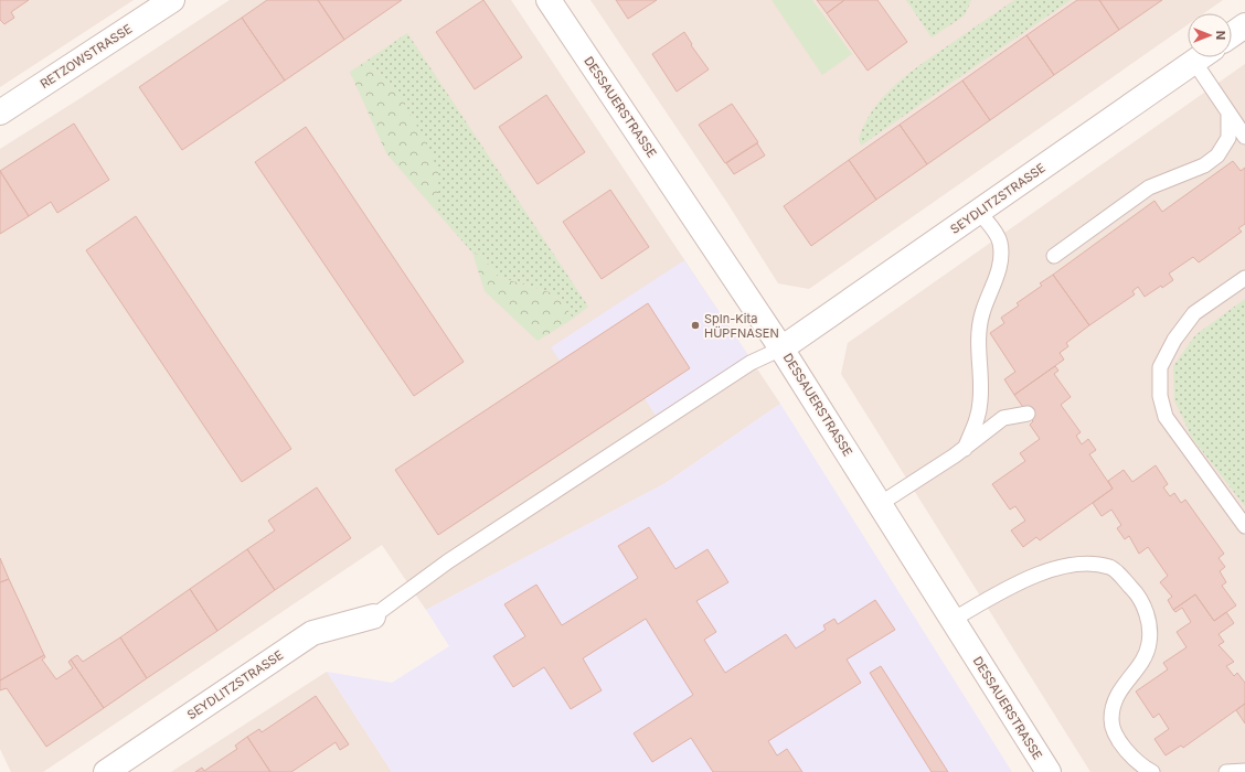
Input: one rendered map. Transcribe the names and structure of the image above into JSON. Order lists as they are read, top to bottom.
{
  "streets": {
    "street": ["RETZOWSTRASSE", "DESSAUERSTRASSE", "SEYDLITZSTRASSE"]
  },
  "crossings": [
    ["DESSAUERSTRASSE", "SEYDLITZSTRASSE"]
  ],
  "places": ["SpIn-Kita HÜPFNASEN"],
  "north": "right"
}
